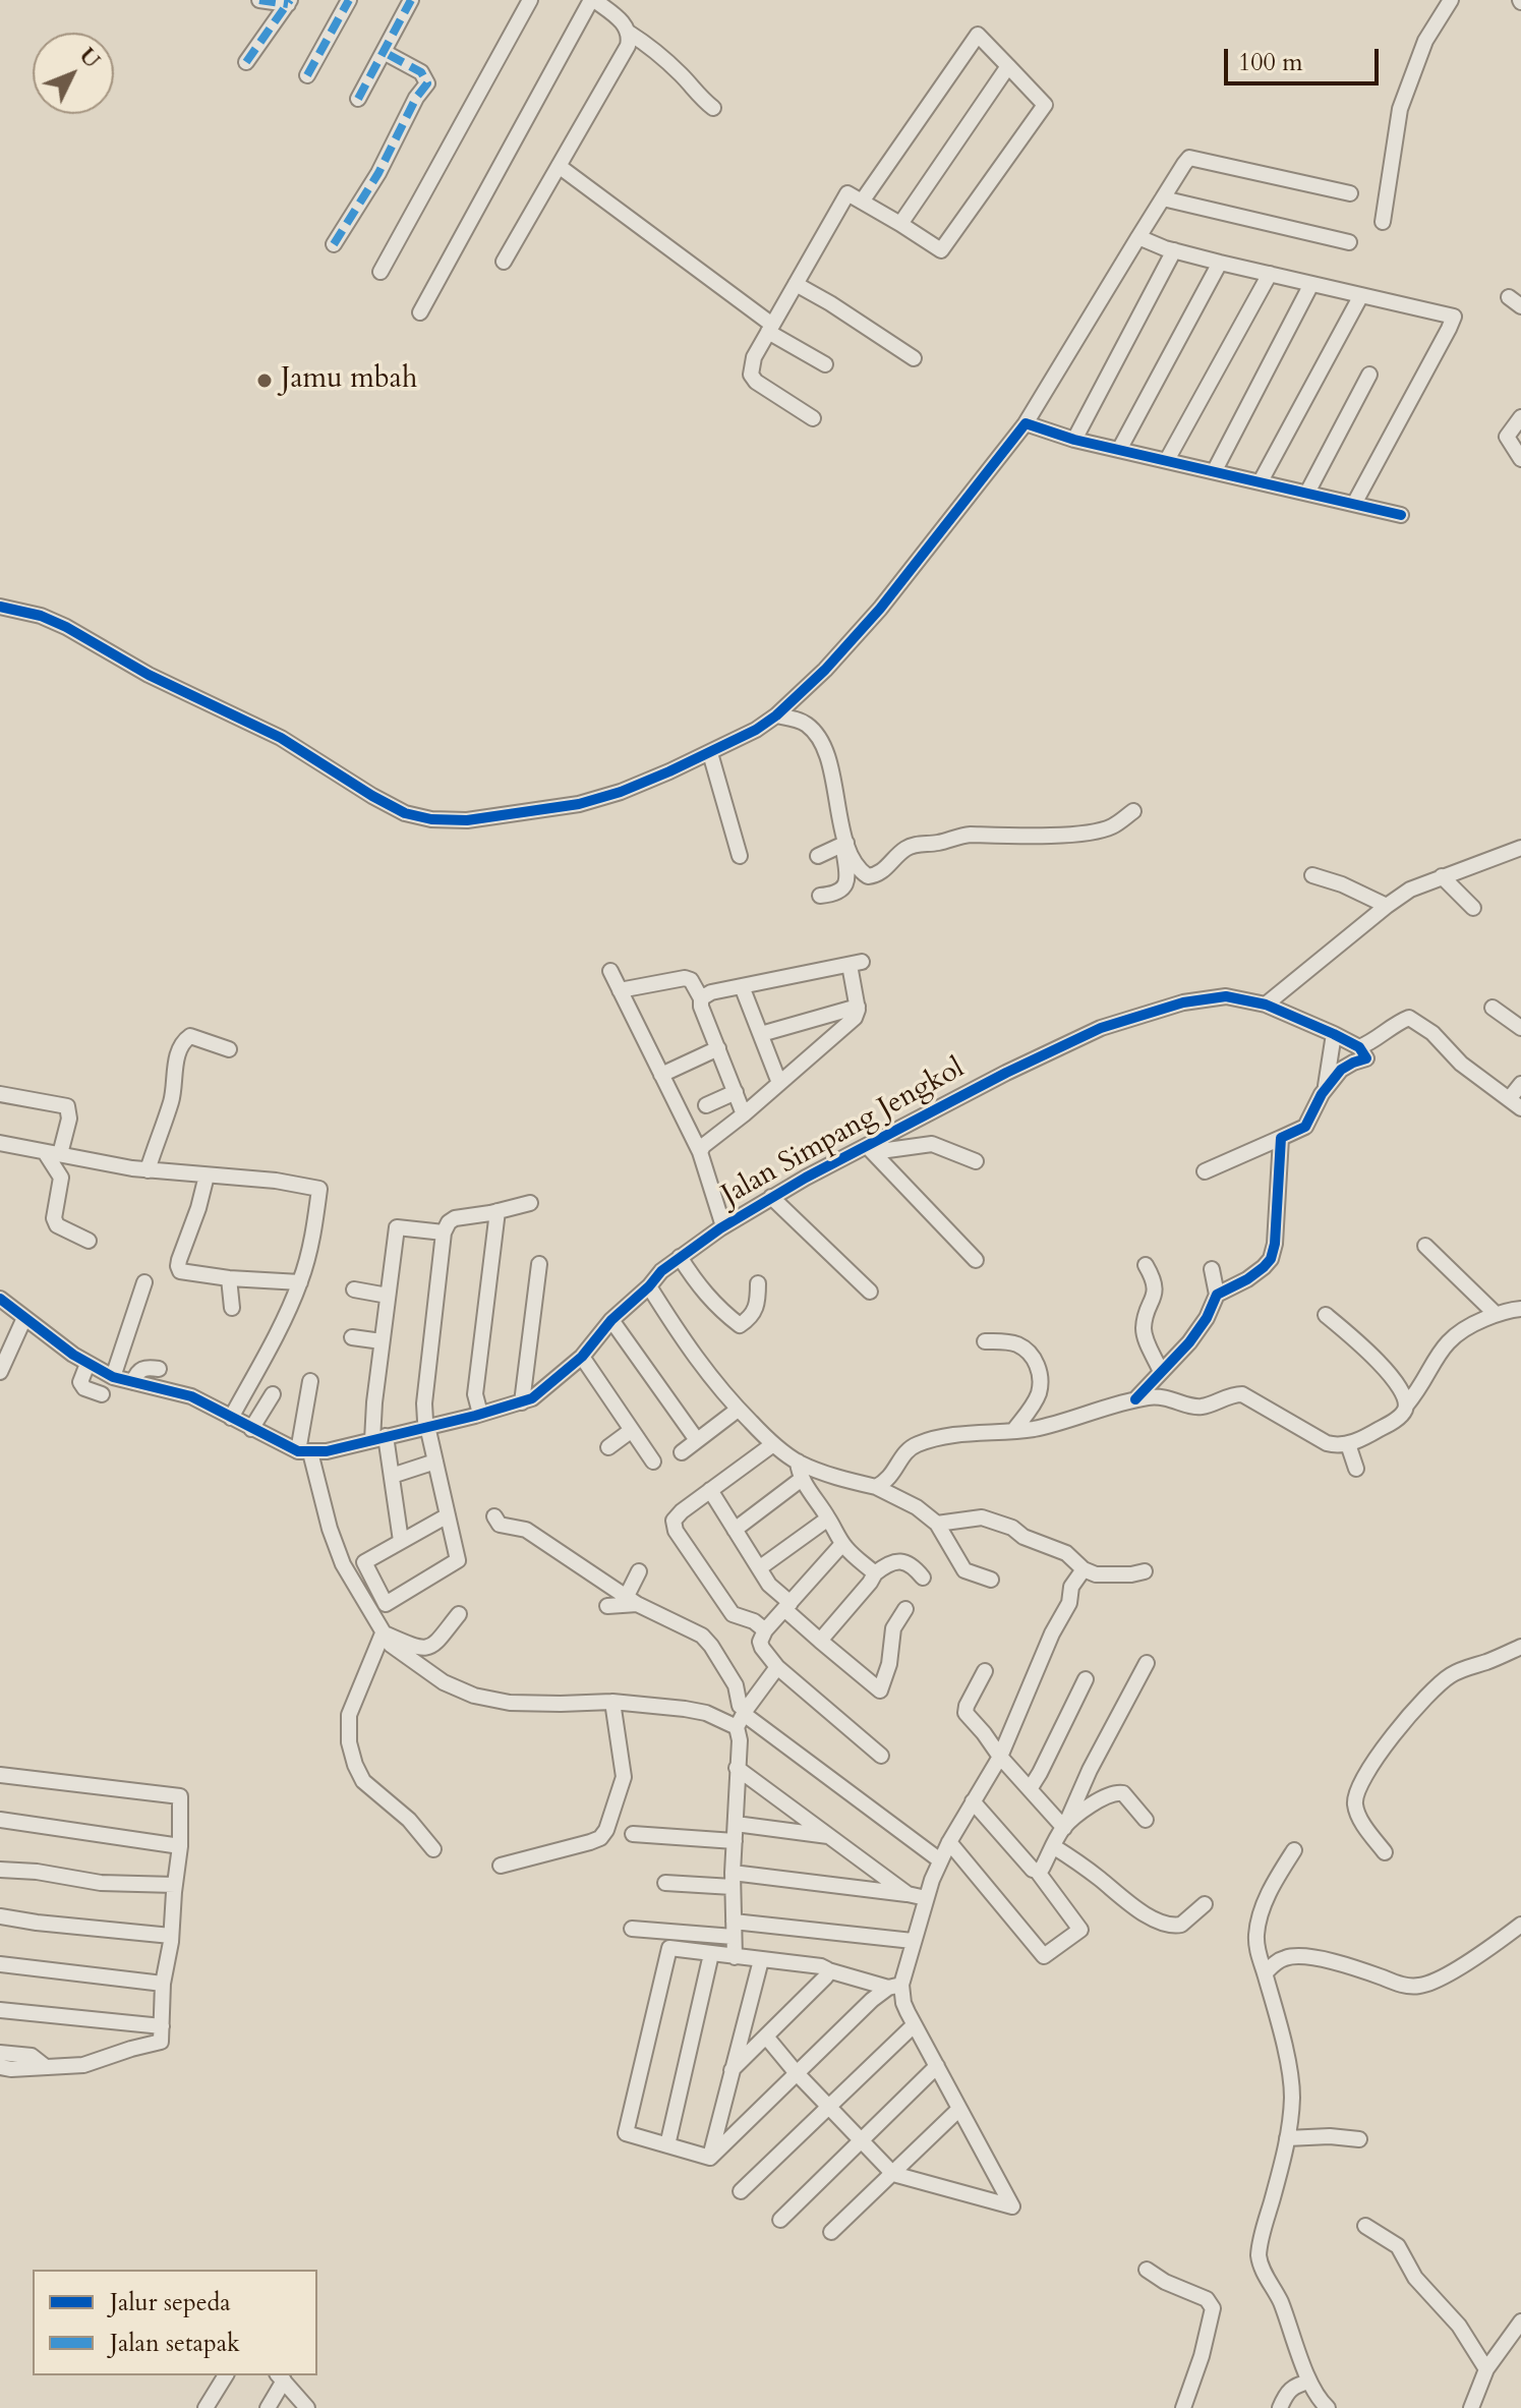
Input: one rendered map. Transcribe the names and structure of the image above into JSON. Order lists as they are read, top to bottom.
{
  "streets": {
    "street": ["Jalan Simpang Jengkol"]
  },
  "places": ["Jamu mbah"],
  "legend": ["Jalur sepeda", "Jalan setapak"],
  "scale_bar": "100 m",
  "north": "top right"
}
